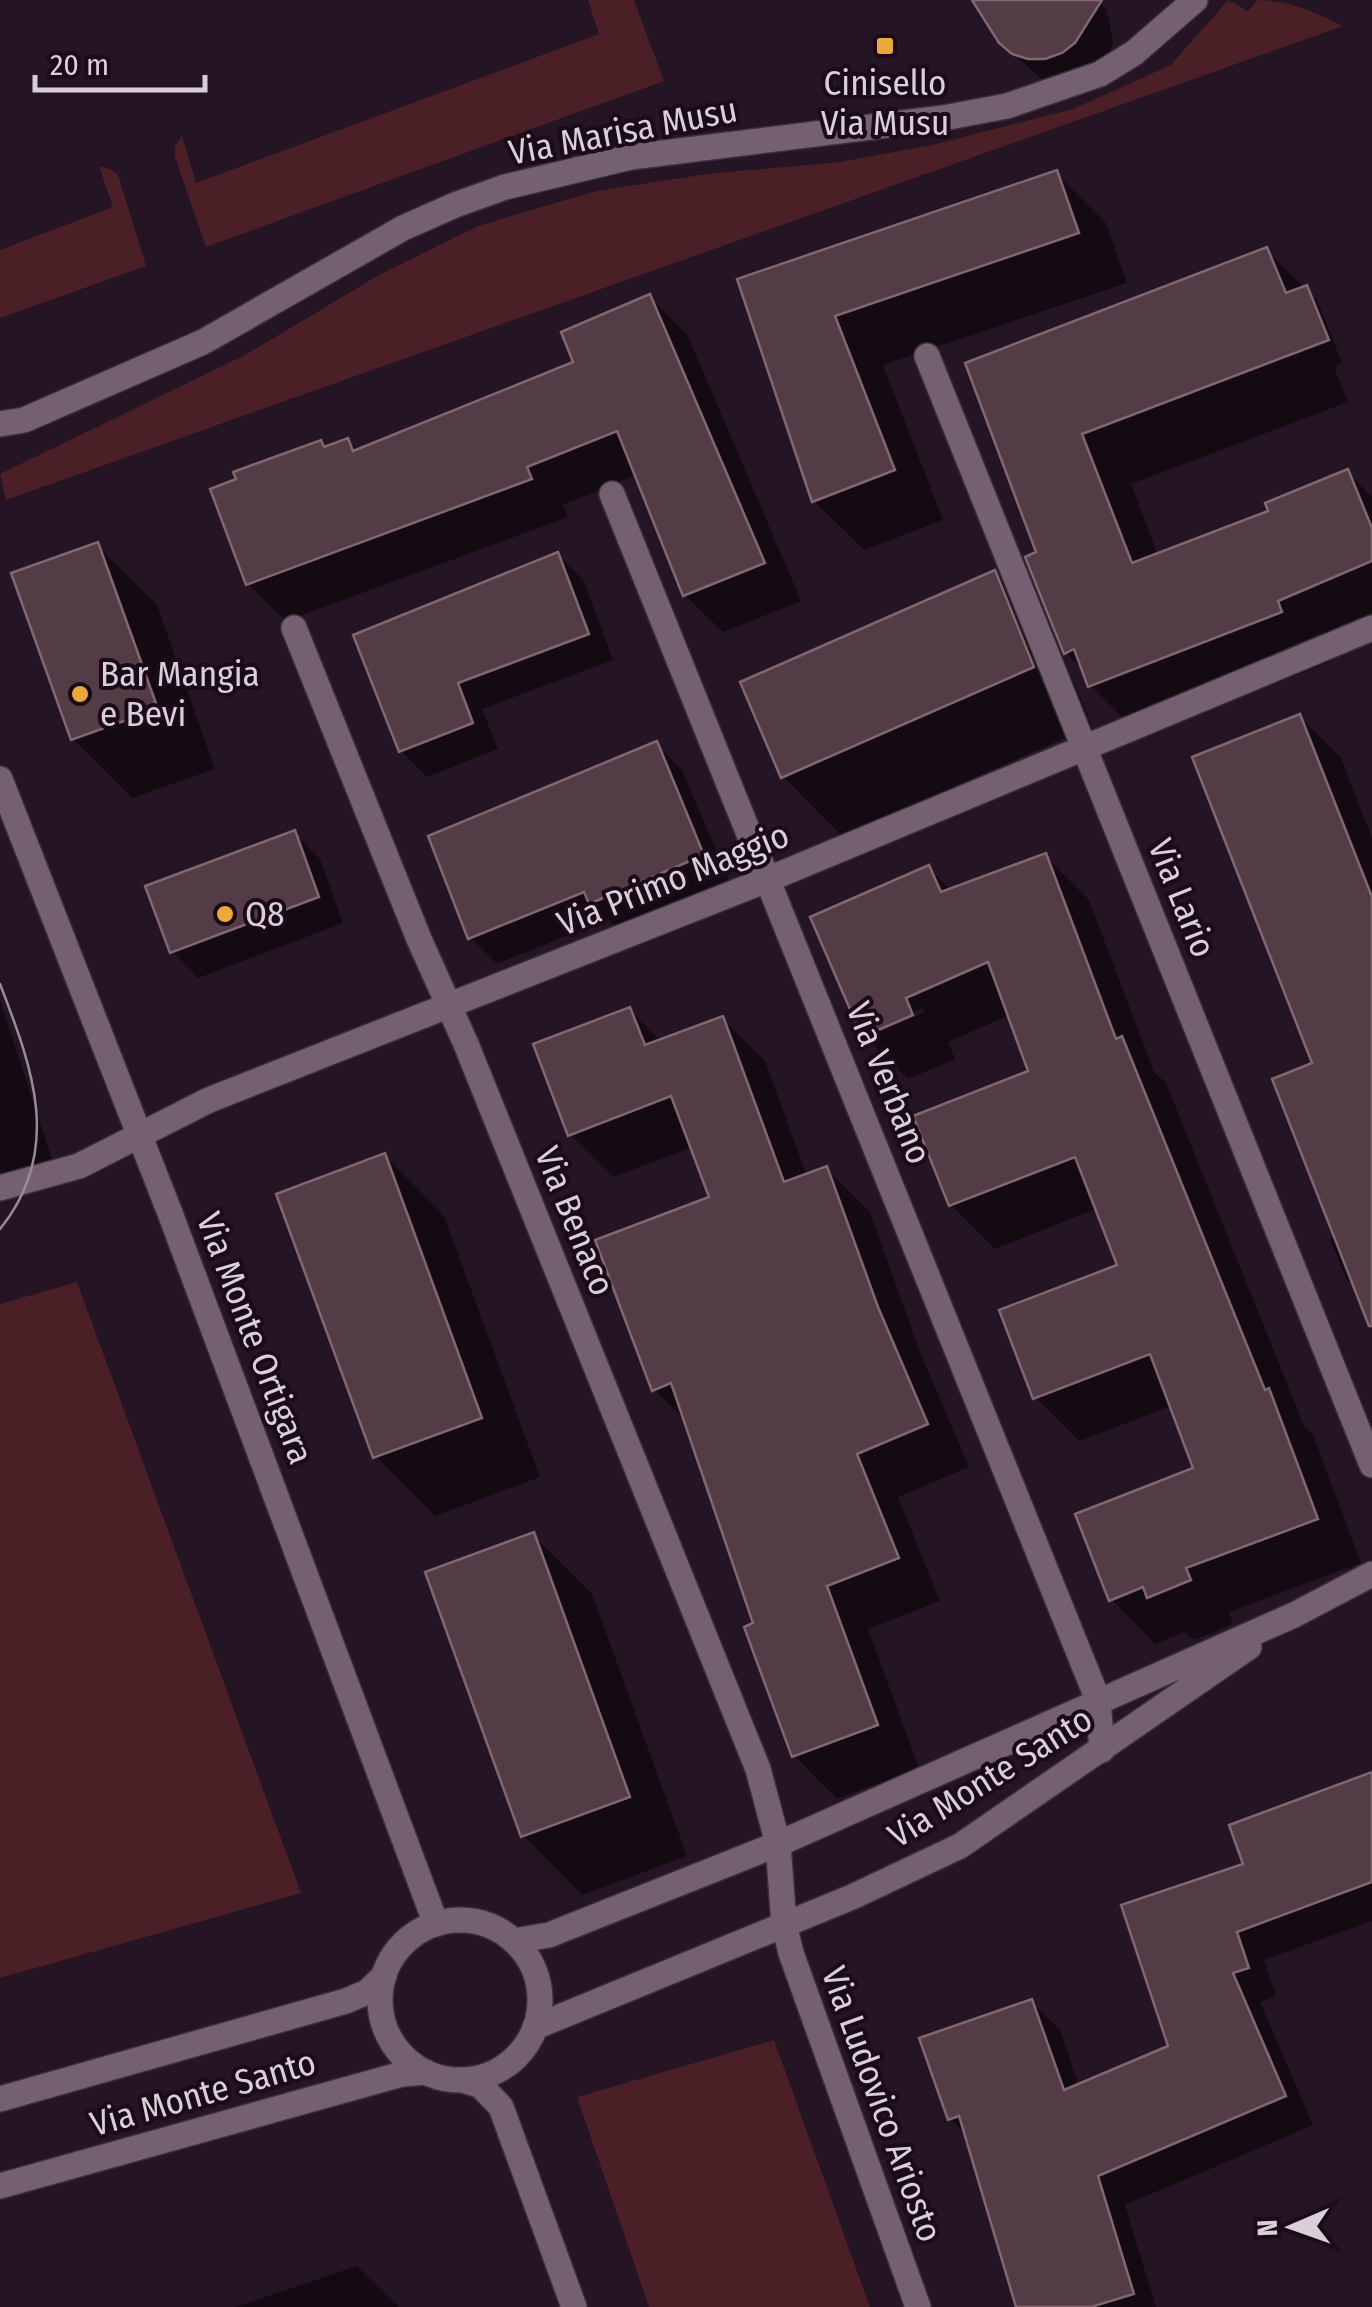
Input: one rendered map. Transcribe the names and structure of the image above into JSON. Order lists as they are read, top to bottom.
{
  "streets": {
    "street": [
      "Via Marisa Musu",
      "Via Primo Maggio",
      "Via Lario",
      "Via Verbano",
      "Via Benaco",
      "Via Monte Ortigara",
      "Via Monte Santo",
      "Via Ludovico Ariosto"
    ]
  },
  "crossings": [
    ["Via Primo Maggio", "Via Lario"],
    ["Via Primo Maggio", "Via Verbano"],
    ["Via Primo Maggio", "Via Benaco"],
    ["Via Primo Maggio", "Via Monte Ortigara"],
    ["Via Verbano", "Via Monte Santo"],
    ["Via Benaco", "Via Monte Santo"],
    ["Via Benaco", "Via Ludovico Ariosto"],
    ["Via Monte Ortigara", "Via Monte Santo"],
    ["Via Monte Santo", "Via Ludovico Ariosto"]
  ],
  "places": {
    "transit": ["Cinisello Via Musu"],
    "other": ["Bar Mangia e Bevi", "Q8"]
  },
  "scale_bar": "20 m",
  "north": "left"
}
